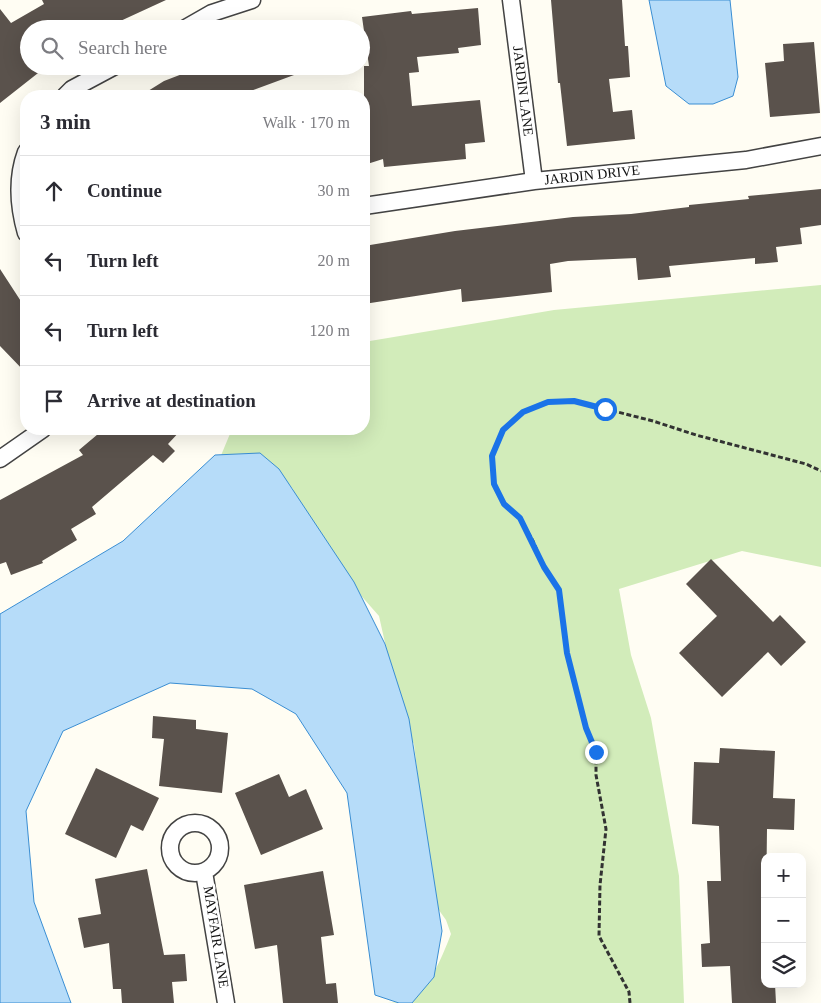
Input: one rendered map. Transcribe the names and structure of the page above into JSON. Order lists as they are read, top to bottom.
{
  "streets": {
    "street": ["JARDIN LANE", "JARDIN DRIVE", "MAYFAIR LANE"]
  },
  "crossings": [
    ["JARDIN LANE", "JARDIN DRIVE"]
  ],
  "page": {
    "search": "Search here",
    "heading": ["3 min", "Walk · 170 m"],
    "list": [
      ["Continue", "30 m"],
      ["Turn left", "20 m"],
      ["Turn left", "120 m"],
      "Arrive at destination"
    ],
    "map_buttons": ["+", "−"]
  }
}
